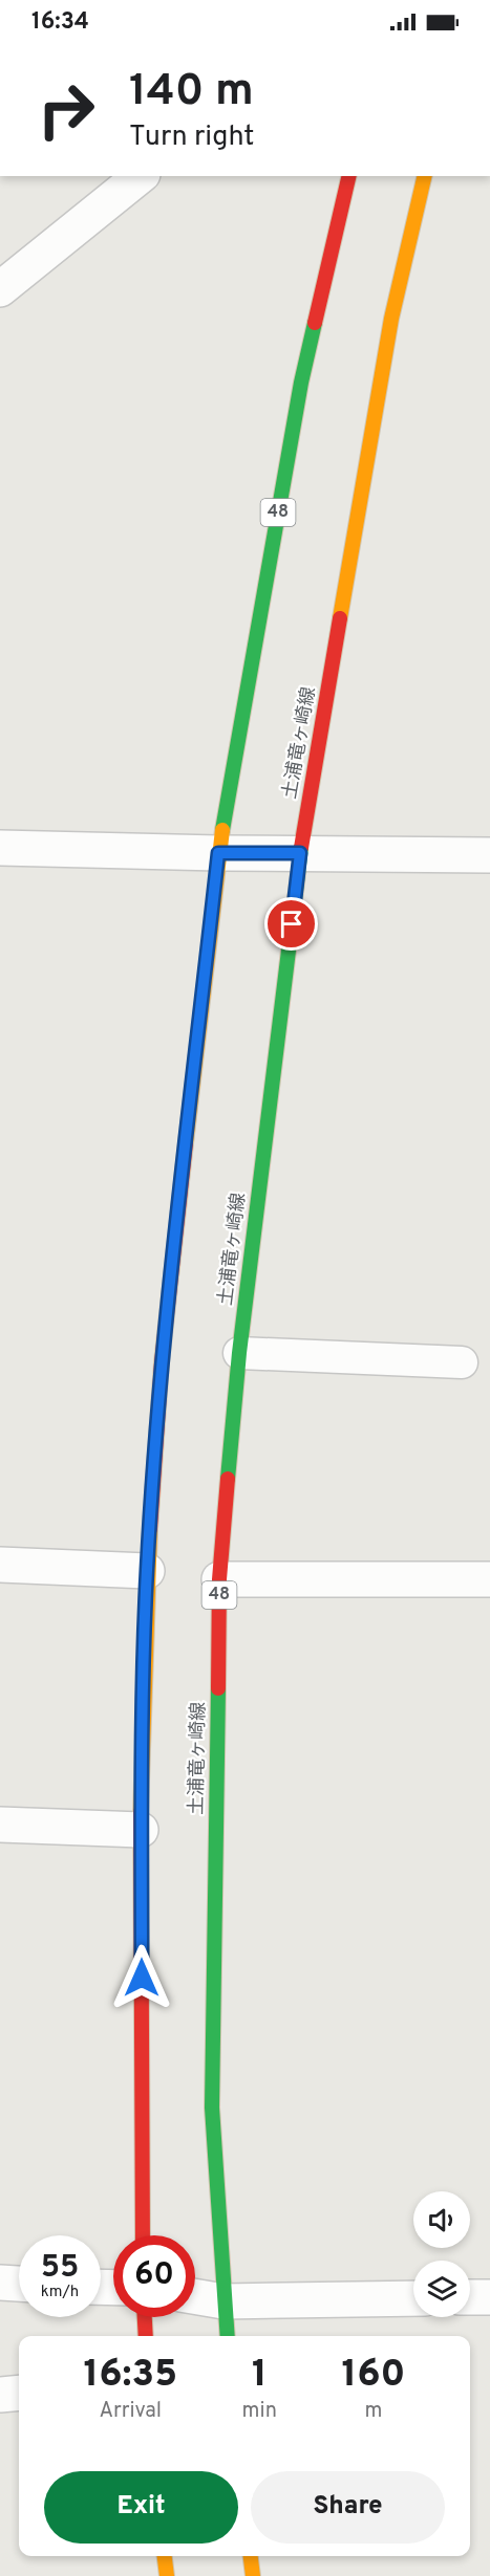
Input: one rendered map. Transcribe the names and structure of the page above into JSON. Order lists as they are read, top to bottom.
{
  "streets": {
    "main road": ["48", "土浦竜ヶ崎線"]
  },
  "page": {
    "status": "16:34",
    "turn": ["140 m", "Turn right"],
    "speed": "55 km/h",
    "limit": "60",
    "eta": [
      "16:35",
      "Arrival",
      "1",
      "min",
      "160",
      "m"
    ],
    "buttons": ["Exit", "Share"]
  }
}
